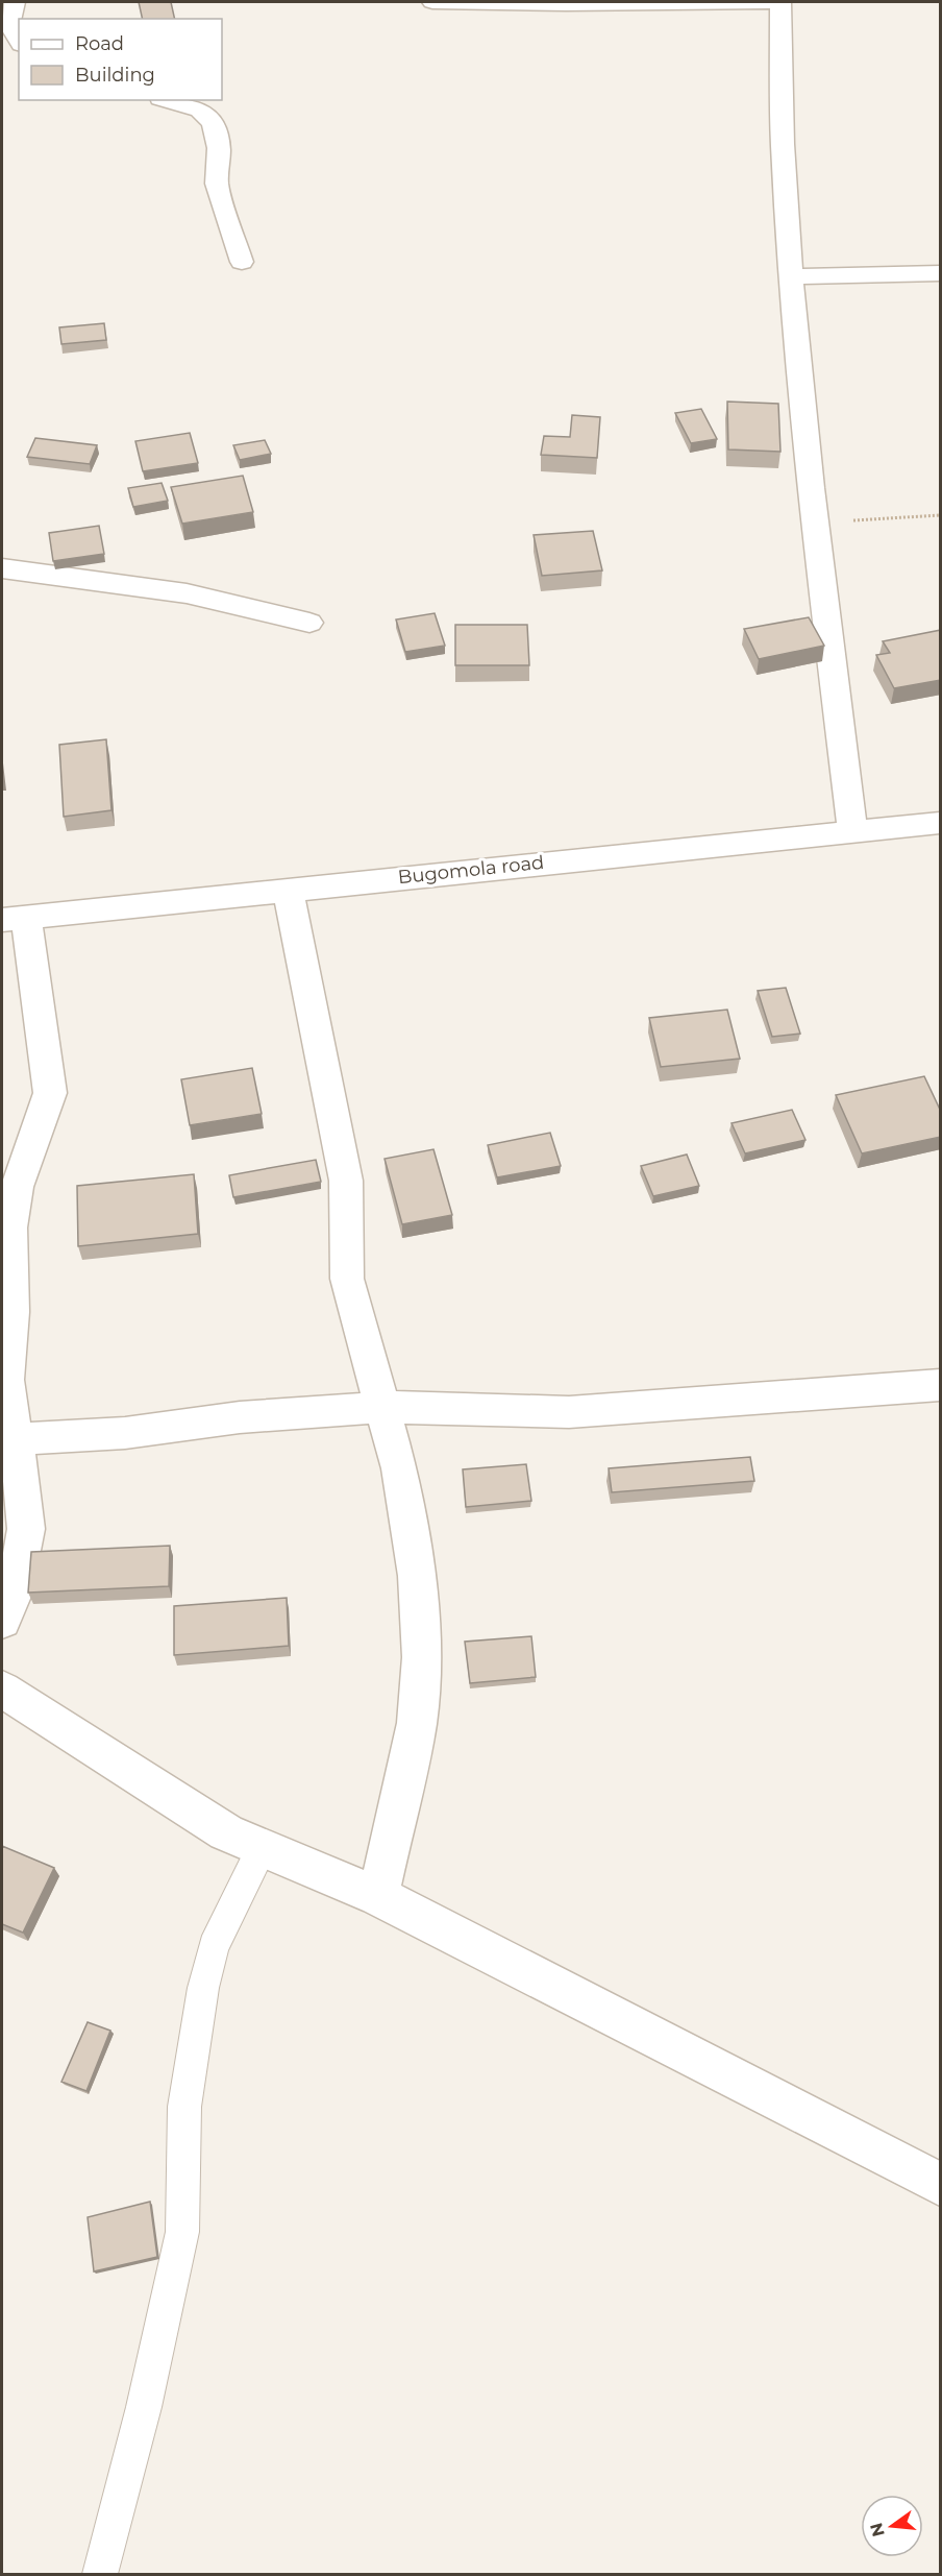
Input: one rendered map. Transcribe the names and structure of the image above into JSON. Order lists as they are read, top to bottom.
{
  "streets": {
    "street": ["Bugomola road"]
  },
  "legend": ["Road", "Building"],
  "north": "left"
}
